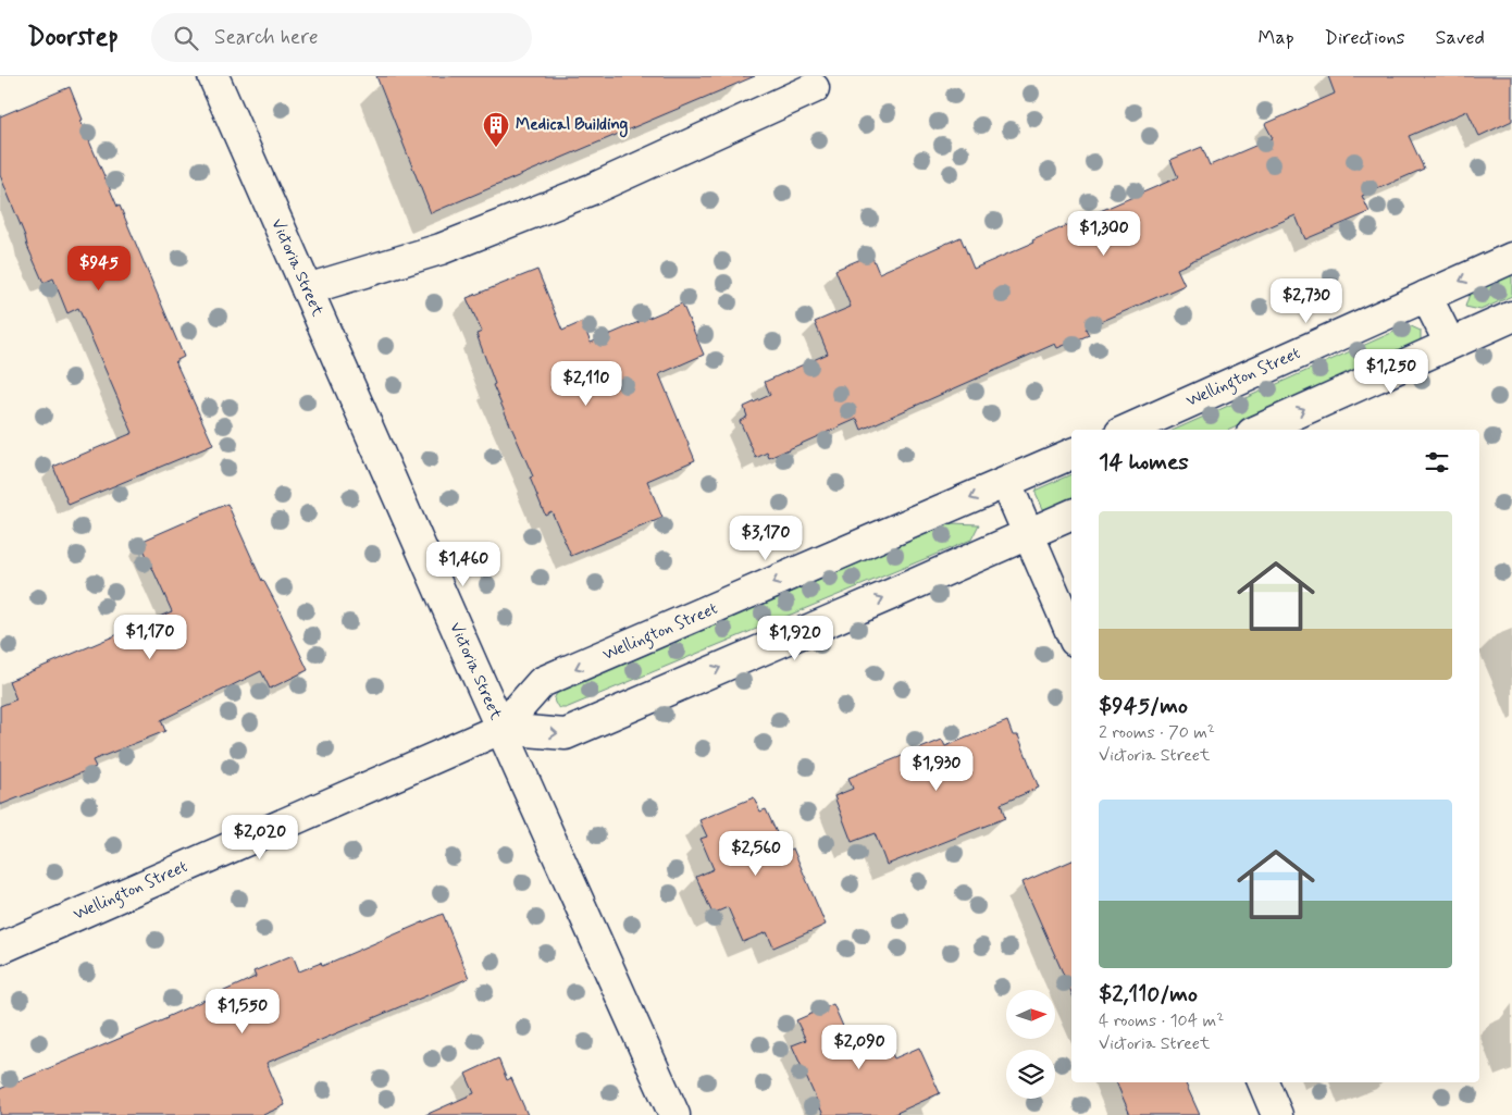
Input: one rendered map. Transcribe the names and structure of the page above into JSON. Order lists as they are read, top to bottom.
{
  "streets": {
    "street": ["Victoria Street", "Wellington Street"]
  },
  "crossings": [
    ["Victoria Street", "Wellington Street"]
  ],
  "places": {
    "building": ["Medical Building"]
  },
  "north": "right",
  "page": {
    "header": "Doorstep",
    "search": "Search here",
    "nav": ["Map", "Directions", "Saved"],
    "price": [
      "$1,300",
      "$945",
      "$2,730",
      "$1,250",
      "$2,110",
      "$3,170",
      "$1,460",
      "$1,170",
      "$1,920",
      "$1,930",
      "$2,020",
      "$2,560",
      "$1,550",
      "$2,090"
    ],
    "heading": "14 homes",
    "list": [
      {
        "name": "$945/mo",
        "note": "2 rooms · 70 m² · Victoria Street"
      },
      {
        "name": "$2,110/mo",
        "note": "4 rooms · 104 m² · Victoria Street"
      }
    ]
  }
}
